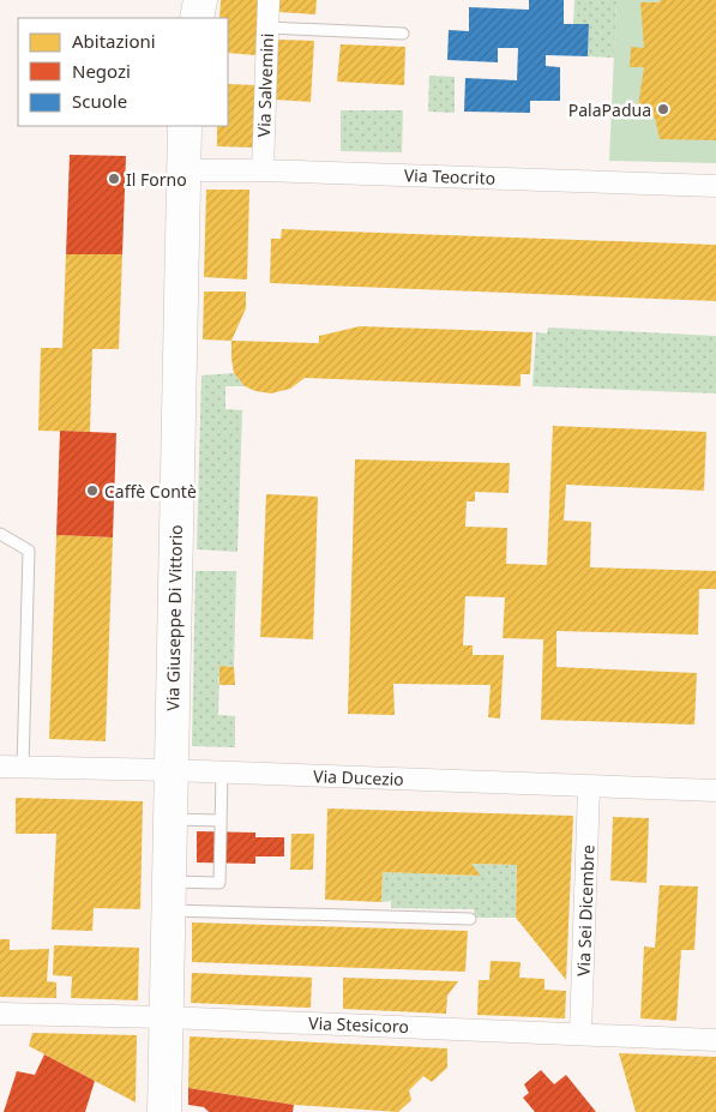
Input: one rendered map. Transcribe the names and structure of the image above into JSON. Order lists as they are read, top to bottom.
{
  "streets": {
    "main road": ["Via Giuseppe Di Vittorio"],
    "street": [
      "Via Salvemini",
      "Via Teocrito",
      "Via Ducezio",
      "Via Sei Dicembre",
      "Via Stesicoro"
    ]
  },
  "crossings": [
    ["Via Salvemini", "Via Teocrito"],
    ["Via Teocrito", "Via Giuseppe Di Vittorio"],
    ["Via Giuseppe Di Vittorio", "Via Ducezio"],
    ["Via Giuseppe Di Vittorio", "Via Stesicoro"],
    ["Via Ducezio", "Via Sei Dicembre"],
    ["Via Sei Dicembre", "Via Stesicoro"]
  ],
  "places": ["PalaPadua", "Il Forno", "Caffè Contè"],
  "legend": ["Abitazioni", "Negozi", "Scuole"]
}
